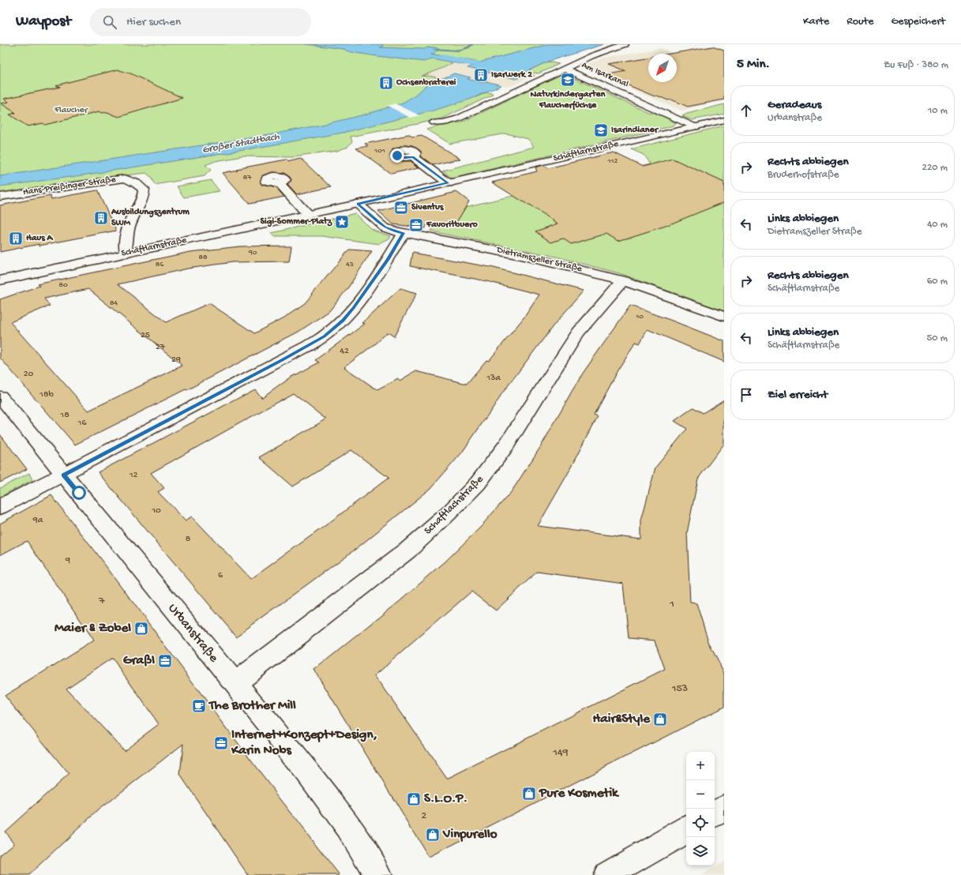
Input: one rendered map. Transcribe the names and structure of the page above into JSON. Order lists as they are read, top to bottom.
{
  "streets": {
    "street": [
      "Am Isarkanal",
      "Schäftlarnstraße",
      "Hans-Preißinger-Straße",
      "Dietramszeller Straße",
      "Schaftlachstraße",
      "Urbanstraße"
    ]
  },
  "crossings": [
    ["Am Isarkanal", "Schäftlarnstraße"],
    ["Schäftlarnstraße", "Hans-Preißinger-Straße"],
    ["Schäftlarnstraße", "Dietramszeller Straße"],
    ["Dietramszeller Straße", "Schaftlachstraße"],
    ["Schaftlachstraße", "Urbanstraße"]
  ],
  "water": ["Großer Stadtbach"],
  "parks": ["Flaucher"],
  "places": {
    "building": [
      "Isarwerk 2",
      "Ochsenbraterei",
      "Ausbildungszentrum SWM",
      "Haus A"
    ],
    "school or university": ["Naturkindergarten Flaucherfüchse", "Isarindianer"],
    "office": [
      "Siventus",
      "Favoritbuero",
      "Graßl",
      "Internet+Konzept+Design, Karin Nobs"
    ],
    "place": ["Sigi-Sommer-Platz"],
    "shop": [
      "Maier & Zobel",
      "Hair&Style",
      "Pure Kosmetik",
      "S.L.O.P.",
      "Vinpurello"
    ],
    "cafe": ["The Brother Mill"]
  },
  "house_numbers": [
    "101",
    "112",
    "87",
    "90",
    "88",
    "86",
    "43",
    "80",
    "84",
    "10",
    "25",
    "27",
    "42",
    "29",
    "20",
    "13a",
    "18b",
    "18",
    "16",
    "12",
    "10",
    "9a",
    "8",
    "9",
    "6",
    "7",
    "1",
    "153",
    "149",
    "2"
  ],
  "north": "bottom left",
  "page": {
    "header": "Waypost",
    "search": "Hier suchen",
    "nav": ["Karte", "Route", "Gespeichert"],
    "heading": ["5 Min.", "Zu Fuß · 380 m"],
    "list": [
      ["Geradeaus", "Urbanstraße", "10 m"],
      ["Rechts abbiegen", "Bruderhofstraße", "220 m"],
      ["Links abbiegen", "Dietramszeller Straße", "40 m"],
      ["Rechts abbiegen", "Schäftlarnstraße", "60 m"],
      ["Links abbiegen", "Schäftlarnstraße", "50 m"],
      "Ziel erreicht"
    ],
    "map_buttons": ["+", "−"]
  }
}
